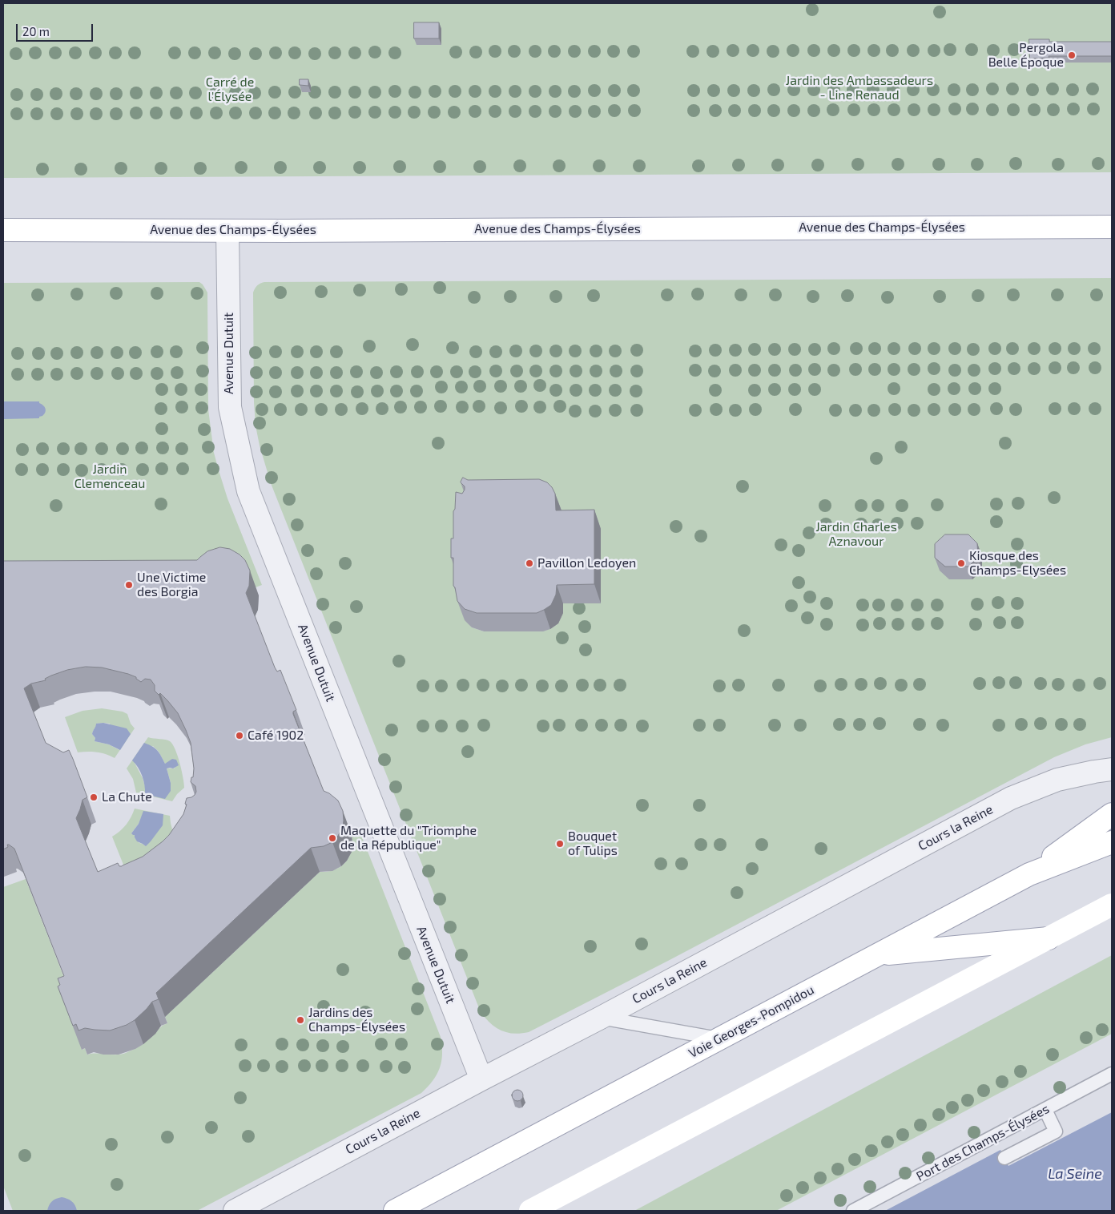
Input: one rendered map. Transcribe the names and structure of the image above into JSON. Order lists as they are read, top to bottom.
{
  "streets": {
    "main road": ["Avenue des Champs-Élysées", "Voie Georges-Pompidou"],
    "street": ["Avenue Dutuit", "Cours la Reine"],
    "lane": ["Port des Champs-Élysées"]
  },
  "crossings": [
    ["Avenue des Champs-Élysées", "Avenue Dutuit"],
    ["Avenue Dutuit", "Cours la Reine"]
  ],
  "water": ["La Seine"],
  "parks": [
    "Jardin des Ambassadeurs - Line Renaud",
    "Carré de l'Élysée",
    "Jardin Clemenceau",
    "Jardin Charles Aznavour"
  ],
  "places": [
    "Pergola Belle Époque",
    "Pavillon Ledoyen",
    "Kiosque des Champs-Elysées",
    "Une Victime des Borgia",
    "Café 1902",
    "La Chute",
    "Maquette du \"Triomphe de la République\"",
    "Bouquet of Tulips",
    "Jardins des Champs-Élysées"
  ],
  "scale_bar": "20 m"
}
